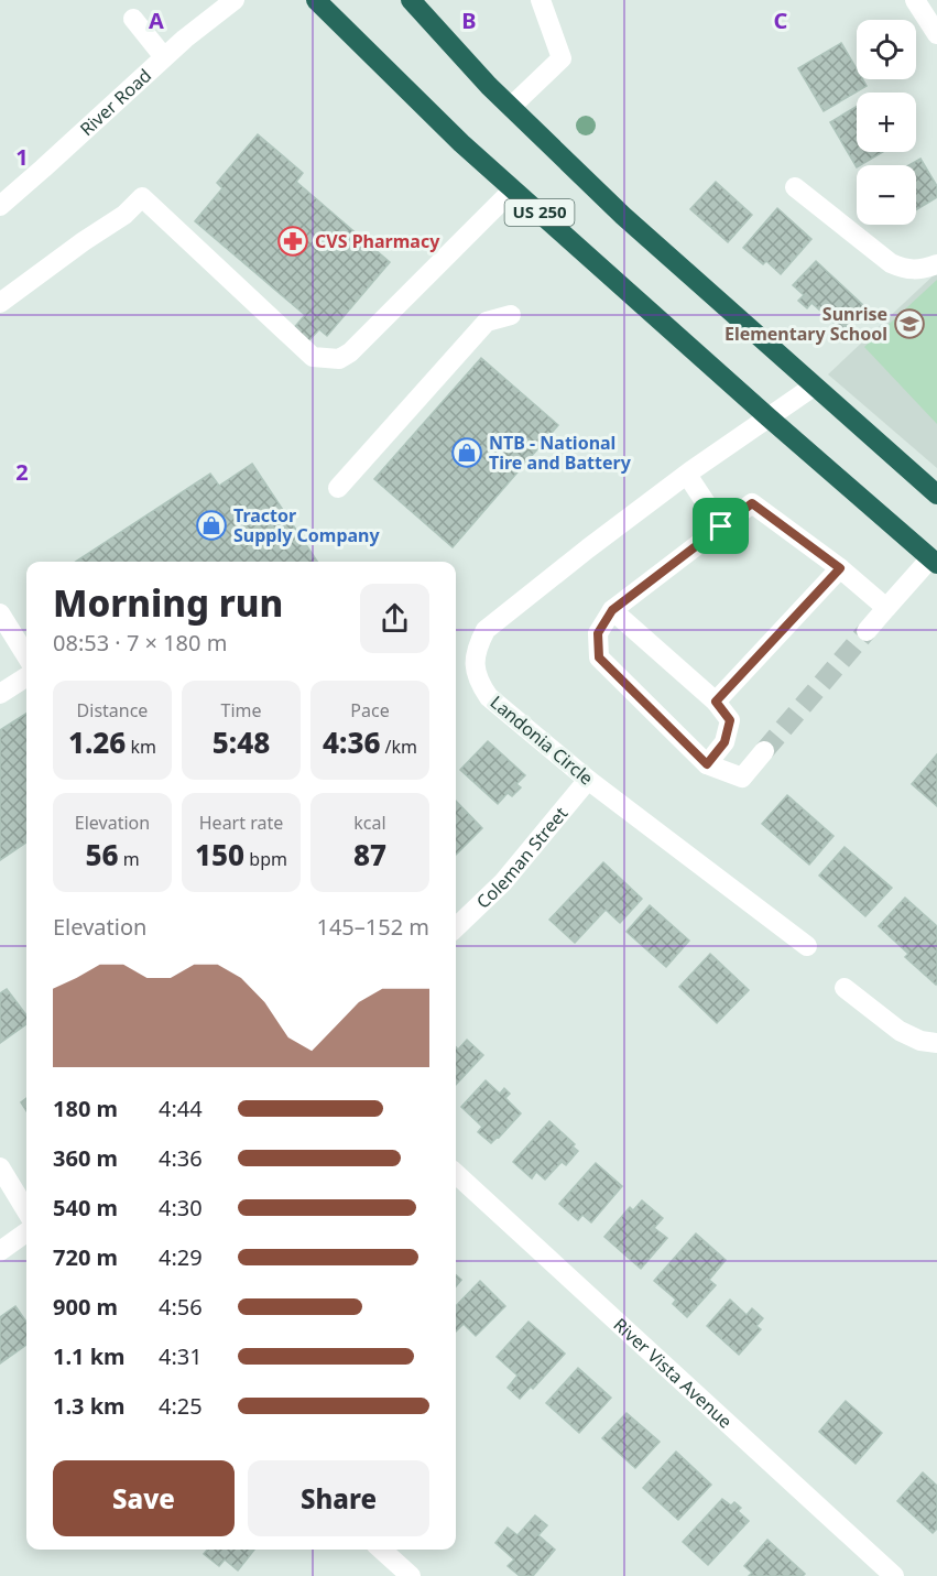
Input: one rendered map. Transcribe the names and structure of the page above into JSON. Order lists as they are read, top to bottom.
{
  "streets": {
    "highway": ["US 250"],
    "street": [
      "River Road",
      "Landonia Circle",
      "Coleman Street",
      "River Vista Avenue"
    ]
  },
  "crossings": [
    ["US 250", "Landonia Circle"],
    ["Landonia Circle", "Coleman Street"]
  ],
  "places": {
    "pharmacy": ["CVS Pharmacy"],
    "school or university": ["Sunrise Elementary School"],
    "shop": ["NTB - National Tire and Battery", "Tractor Supply Company"]
  },
  "page": {
    "map_buttons": ["+", "−"],
    "heading": ["Morning run", "08:53 · 7 × 180 m"],
    "stats": [
      ["Distance", "1.26 km"],
      ["Time", "5:48"],
      ["Pace", "4:36 /km"],
      ["Elevation", "56 m"],
      ["Heart rate", "150 bpm"],
      ["kcal", "87"]
    ],
    "chart": ["Elevation", "145–152 m"],
    "list": [
      {
        "name": "180 m",
        "note": "4:44"
      },
      {
        "name": "360 m",
        "note": "4:36"
      },
      {
        "name": "540 m",
        "note": "4:30"
      },
      {
        "name": "720 m",
        "note": "4:29"
      },
      {
        "name": "900 m",
        "note": "4:56"
      },
      {
        "name": "1.1 km",
        "note": "4:31"
      },
      {
        "name": "1.3 km",
        "note": "4:25"
      }
    ],
    "buttons": ["Save", "Share"]
  },
  "grid": {
    "columns": ["A", "B", "C"],
    "rows": ["1", "2"]
  }
}
